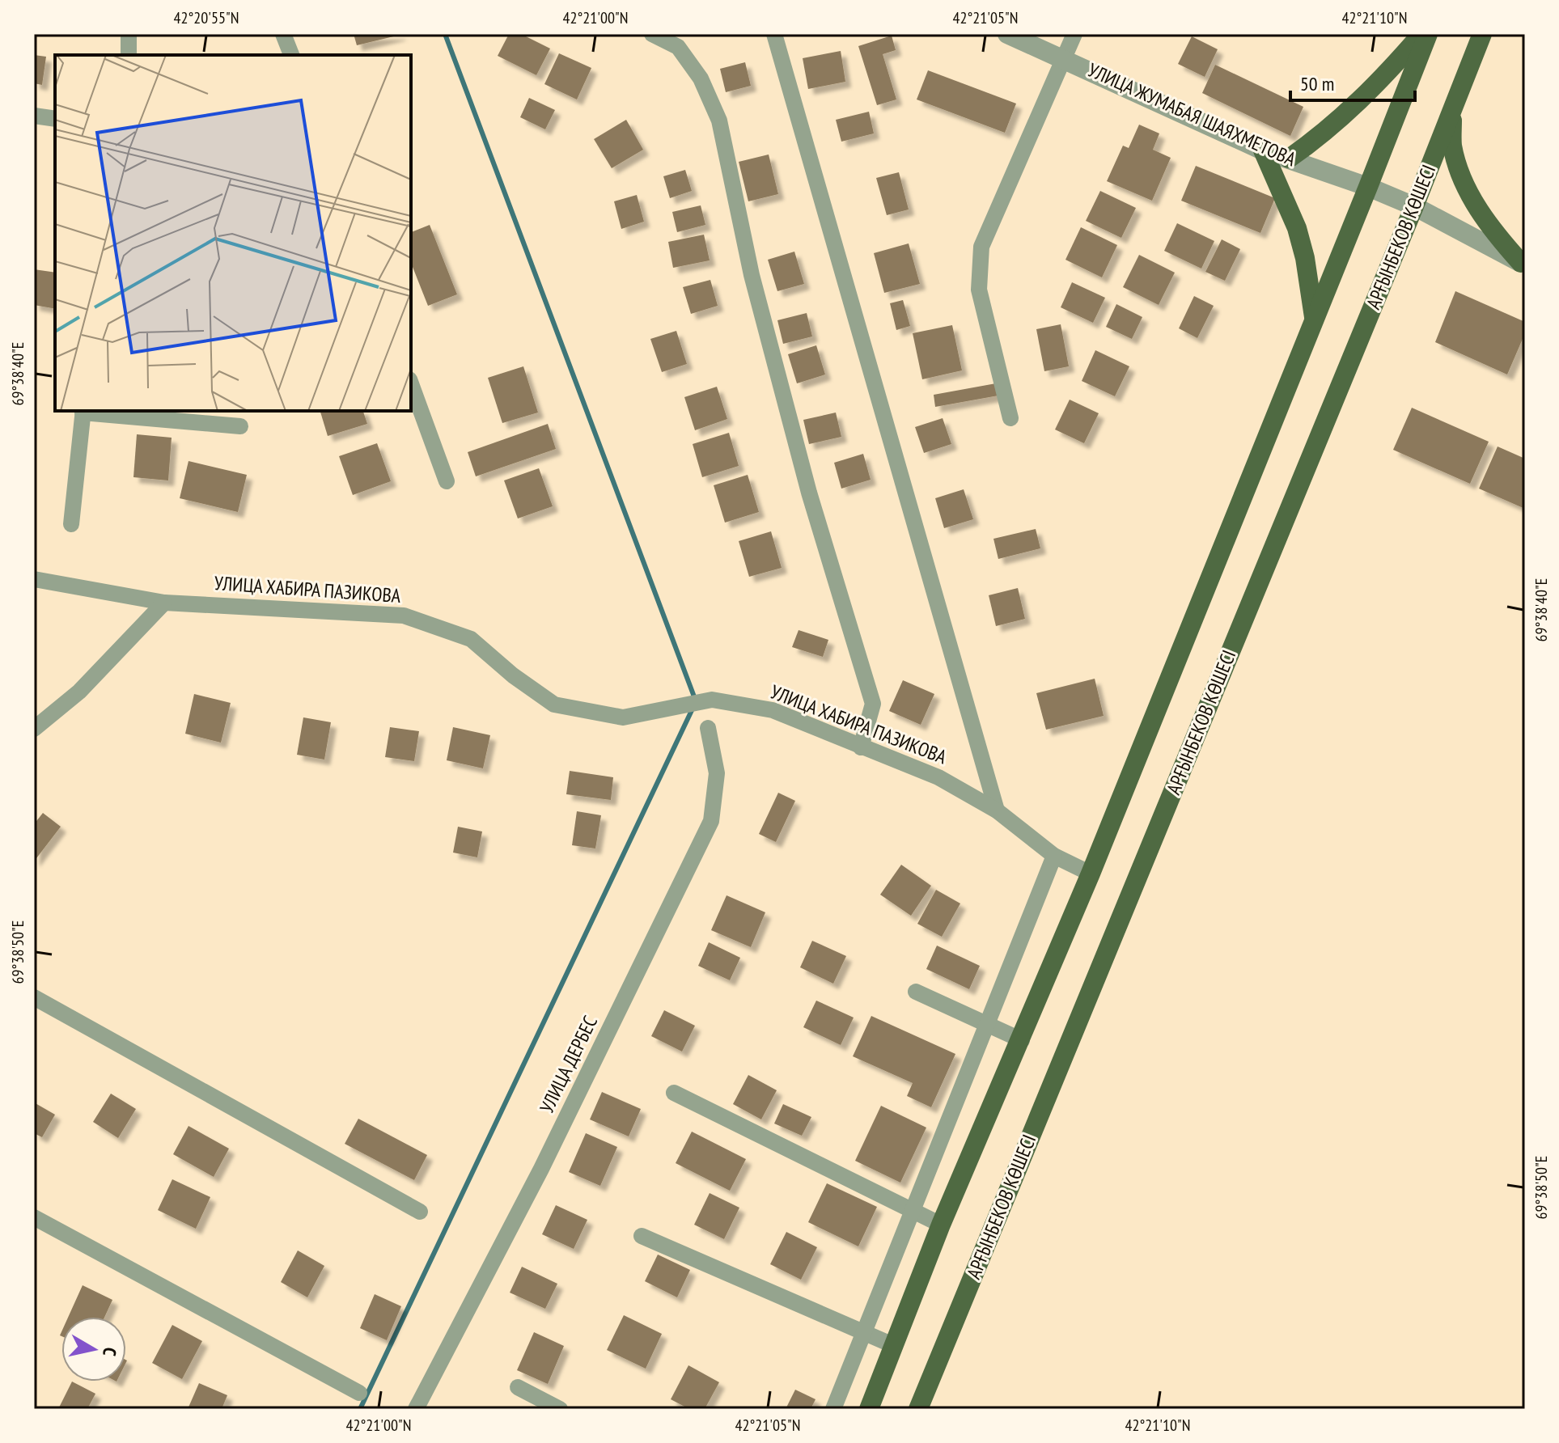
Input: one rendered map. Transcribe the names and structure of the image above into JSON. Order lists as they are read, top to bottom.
{
  "streets": {
    "main road": ["АРҒЫНБЕКОВ КӨШЕСІ"],
    "street": ["УЛИЦА ЖУМАБАЯ ШАЯХМЕТОВА", "УЛИЦА ХАБИРА ПАЗИКОВА", "УЛИЦА ДЕРБЕС"]
  },
  "crossings": [
    ["УЛИЦА ЖУМАБАЯ ШАЯХМЕТОВА", "АРҒЫНБЕКОВ КӨШЕСІ"]
  ],
  "scale_bar": "50 m",
  "north": "right",
  "coordinates": [
    "42°20'55\"N",
    "42°21'00\"N",
    "42°21'05\"N",
    "42°21'10\"N",
    "69°38'40\"E",
    "69°38'50\"E"
  ]
}
